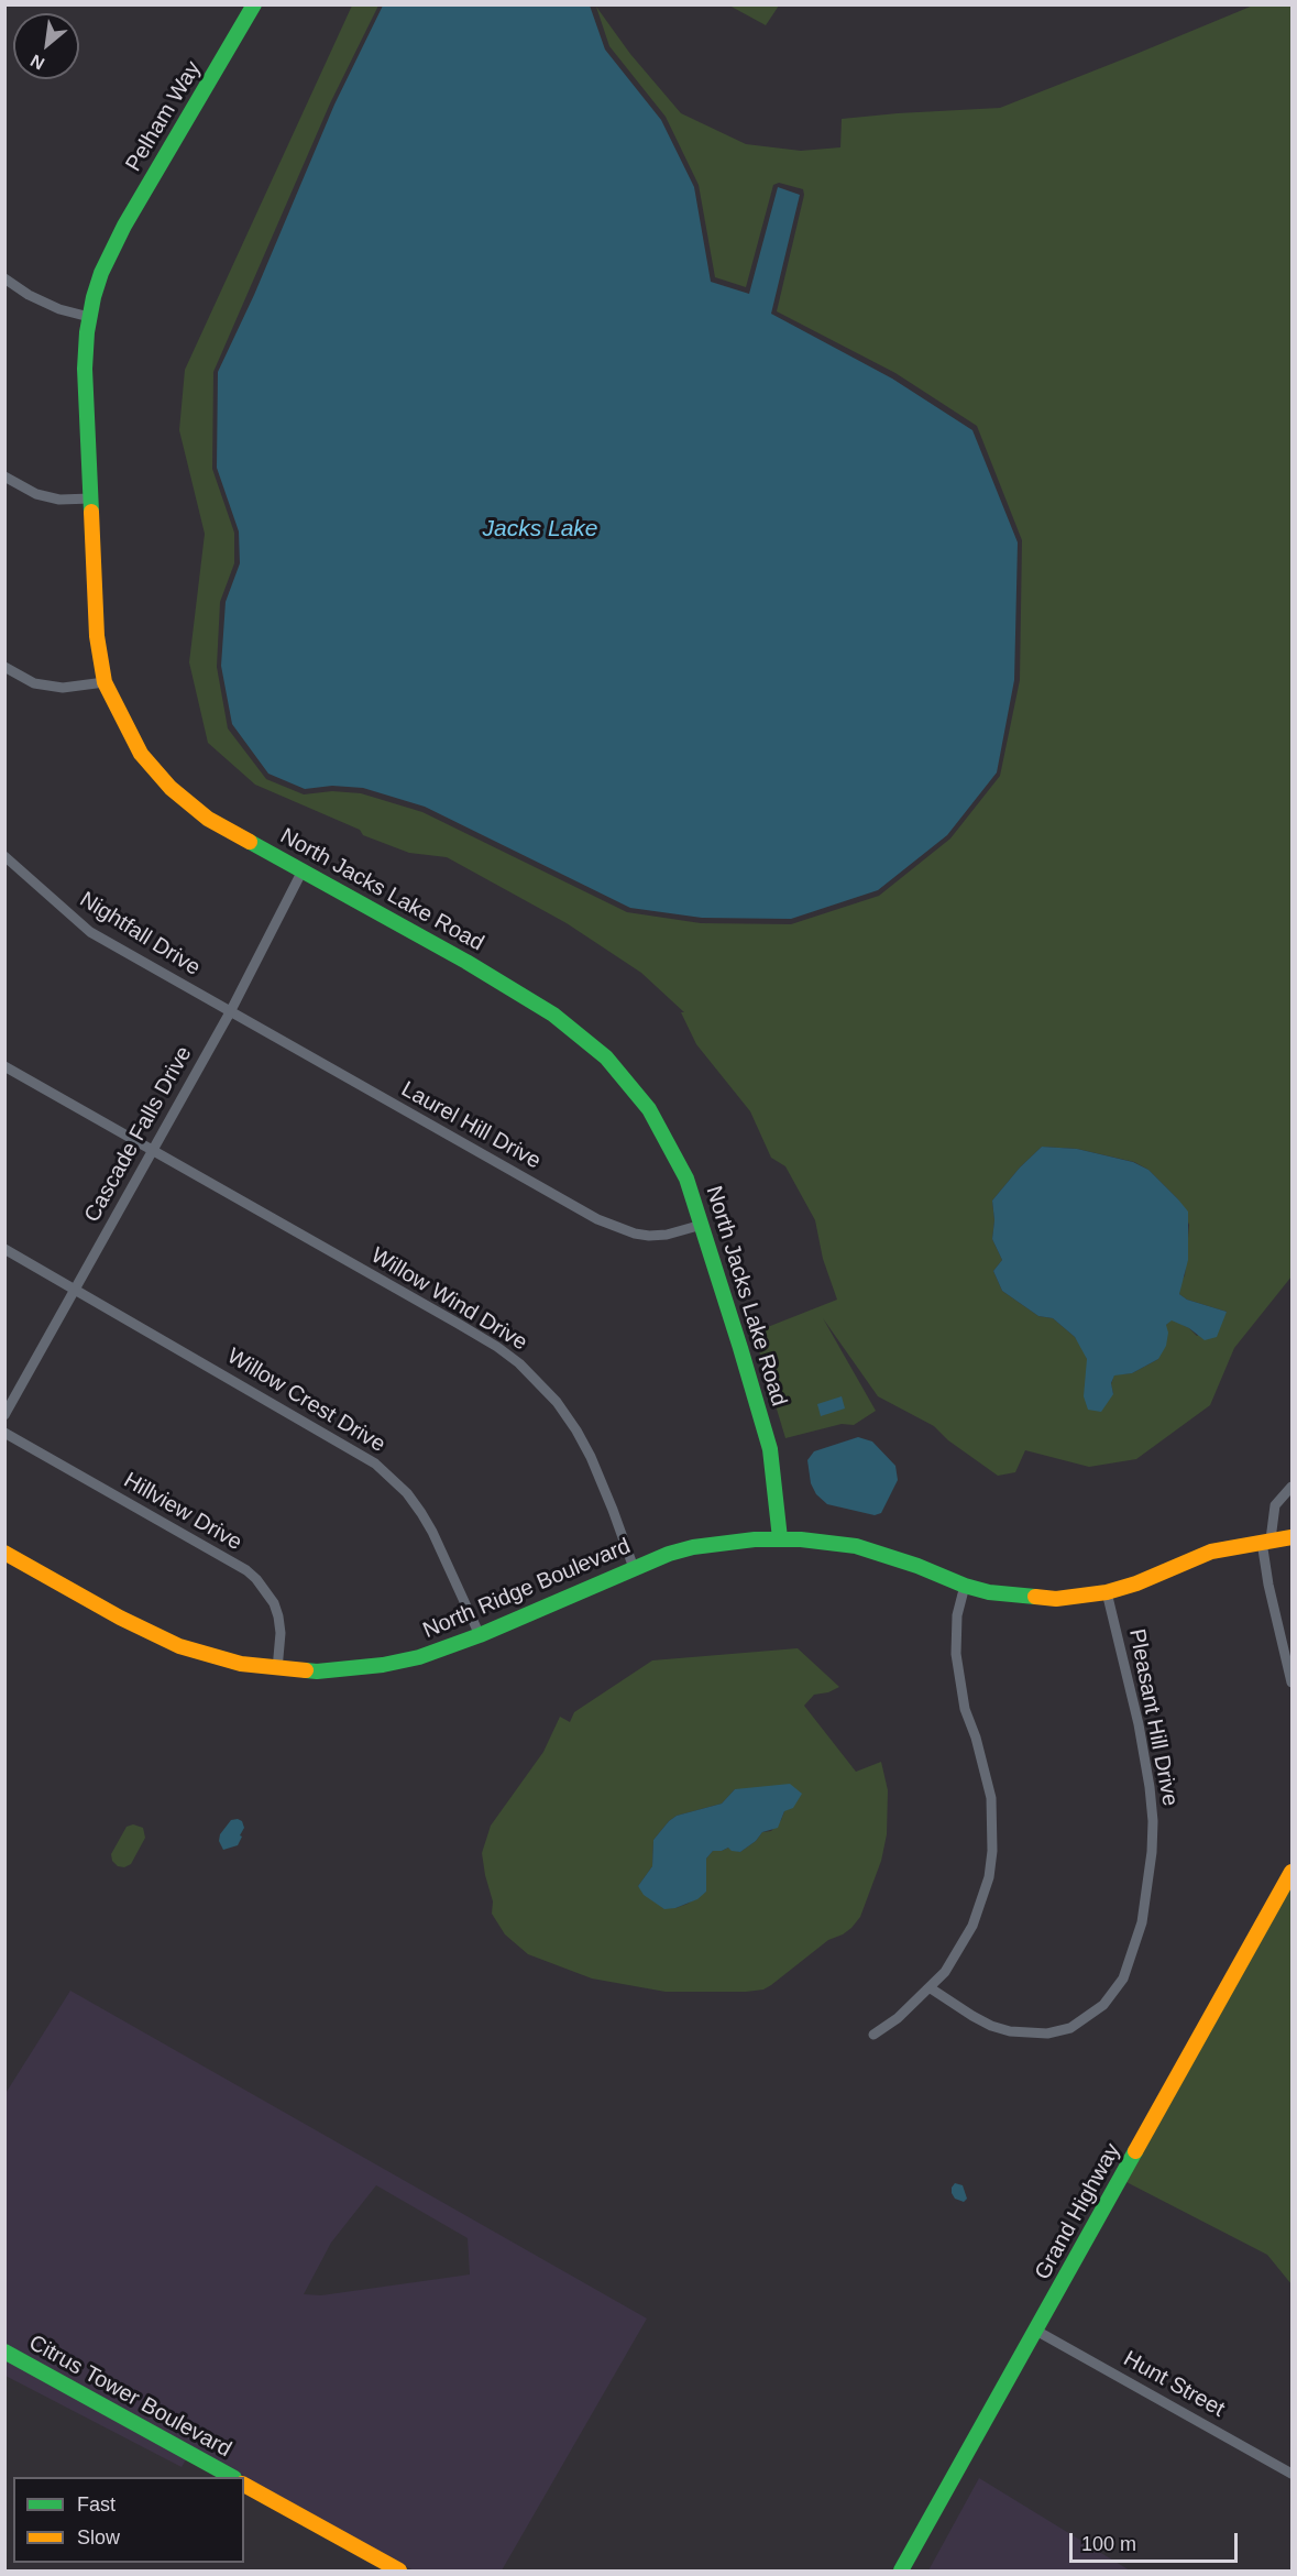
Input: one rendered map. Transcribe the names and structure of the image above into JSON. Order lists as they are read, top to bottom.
{
  "streets": {
    "street": [
      "Pelham Way",
      "North Jacks Lake Road",
      "Nightfall Drive",
      "Laurel Hill Drive",
      "Cascade Falls Drive",
      "Willow Wind Drive",
      "Willow Crest Drive",
      "Hillview Drive",
      "North Ridge Boulevard",
      "Pleasant Hill Drive",
      "Grand Highway",
      "Hunt Street",
      "Citrus Tower Boulevard"
    ]
  },
  "crossings": [
    ["Pelham Way", "North Jacks Lake Road"],
    ["North Jacks Lake Road", "Laurel Hill Drive"],
    ["North Jacks Lake Road", "Cascade Falls Drive"],
    ["North Jacks Lake Road", "North Ridge Boulevard"],
    ["Nightfall Drive", "Laurel Hill Drive"],
    ["Nightfall Drive", "Cascade Falls Drive"],
    ["Laurel Hill Drive", "Cascade Falls Drive"],
    ["Cascade Falls Drive", "Willow Wind Drive"],
    ["Cascade Falls Drive", "Willow Crest Drive"],
    ["Willow Wind Drive", "North Ridge Boulevard"],
    ["Willow Crest Drive", "North Ridge Boulevard"],
    ["Hillview Drive", "North Ridge Boulevard"],
    ["Grand Highway", "Hunt Street"]
  ],
  "water": ["Jacks Lake"],
  "legend": ["Fast", "Slow"],
  "scale_bar": "100 m",
  "north": "bottom left"
}
